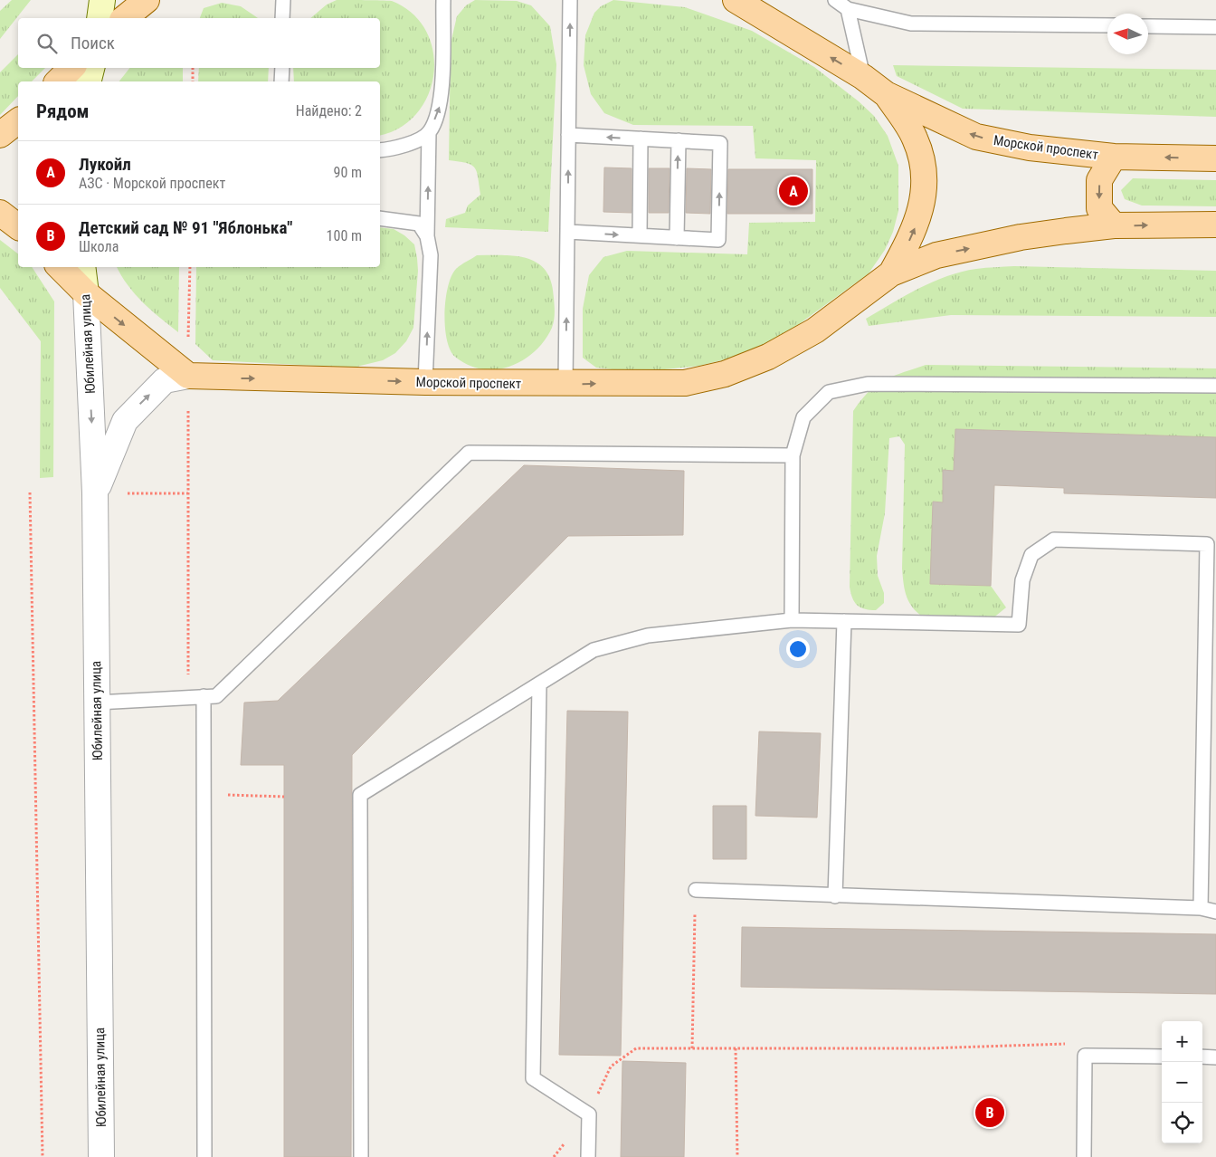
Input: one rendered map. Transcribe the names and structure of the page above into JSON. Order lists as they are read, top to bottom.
{
  "streets": {
    "main road": ["Морской проспект", "Юбилейная улица"]
  },
  "north": "left",
  "page": {
    "search": "Поиск",
    "heading": ["Рядом", "Найдено: 2"],
    "list": [
      {
        "mark": "A",
        "name": "Лукойл",
        "note": "АЗС · Морской проспект",
        "value": "90 m"
      },
      {
        "mark": "B",
        "name": "Детский сад № 91 \"Яблонька\"",
        "note": "Школа",
        "value": "100 m"
      }
    ],
    "pins": ["A", "B"],
    "map_buttons": ["+", "−"]
  }
}
